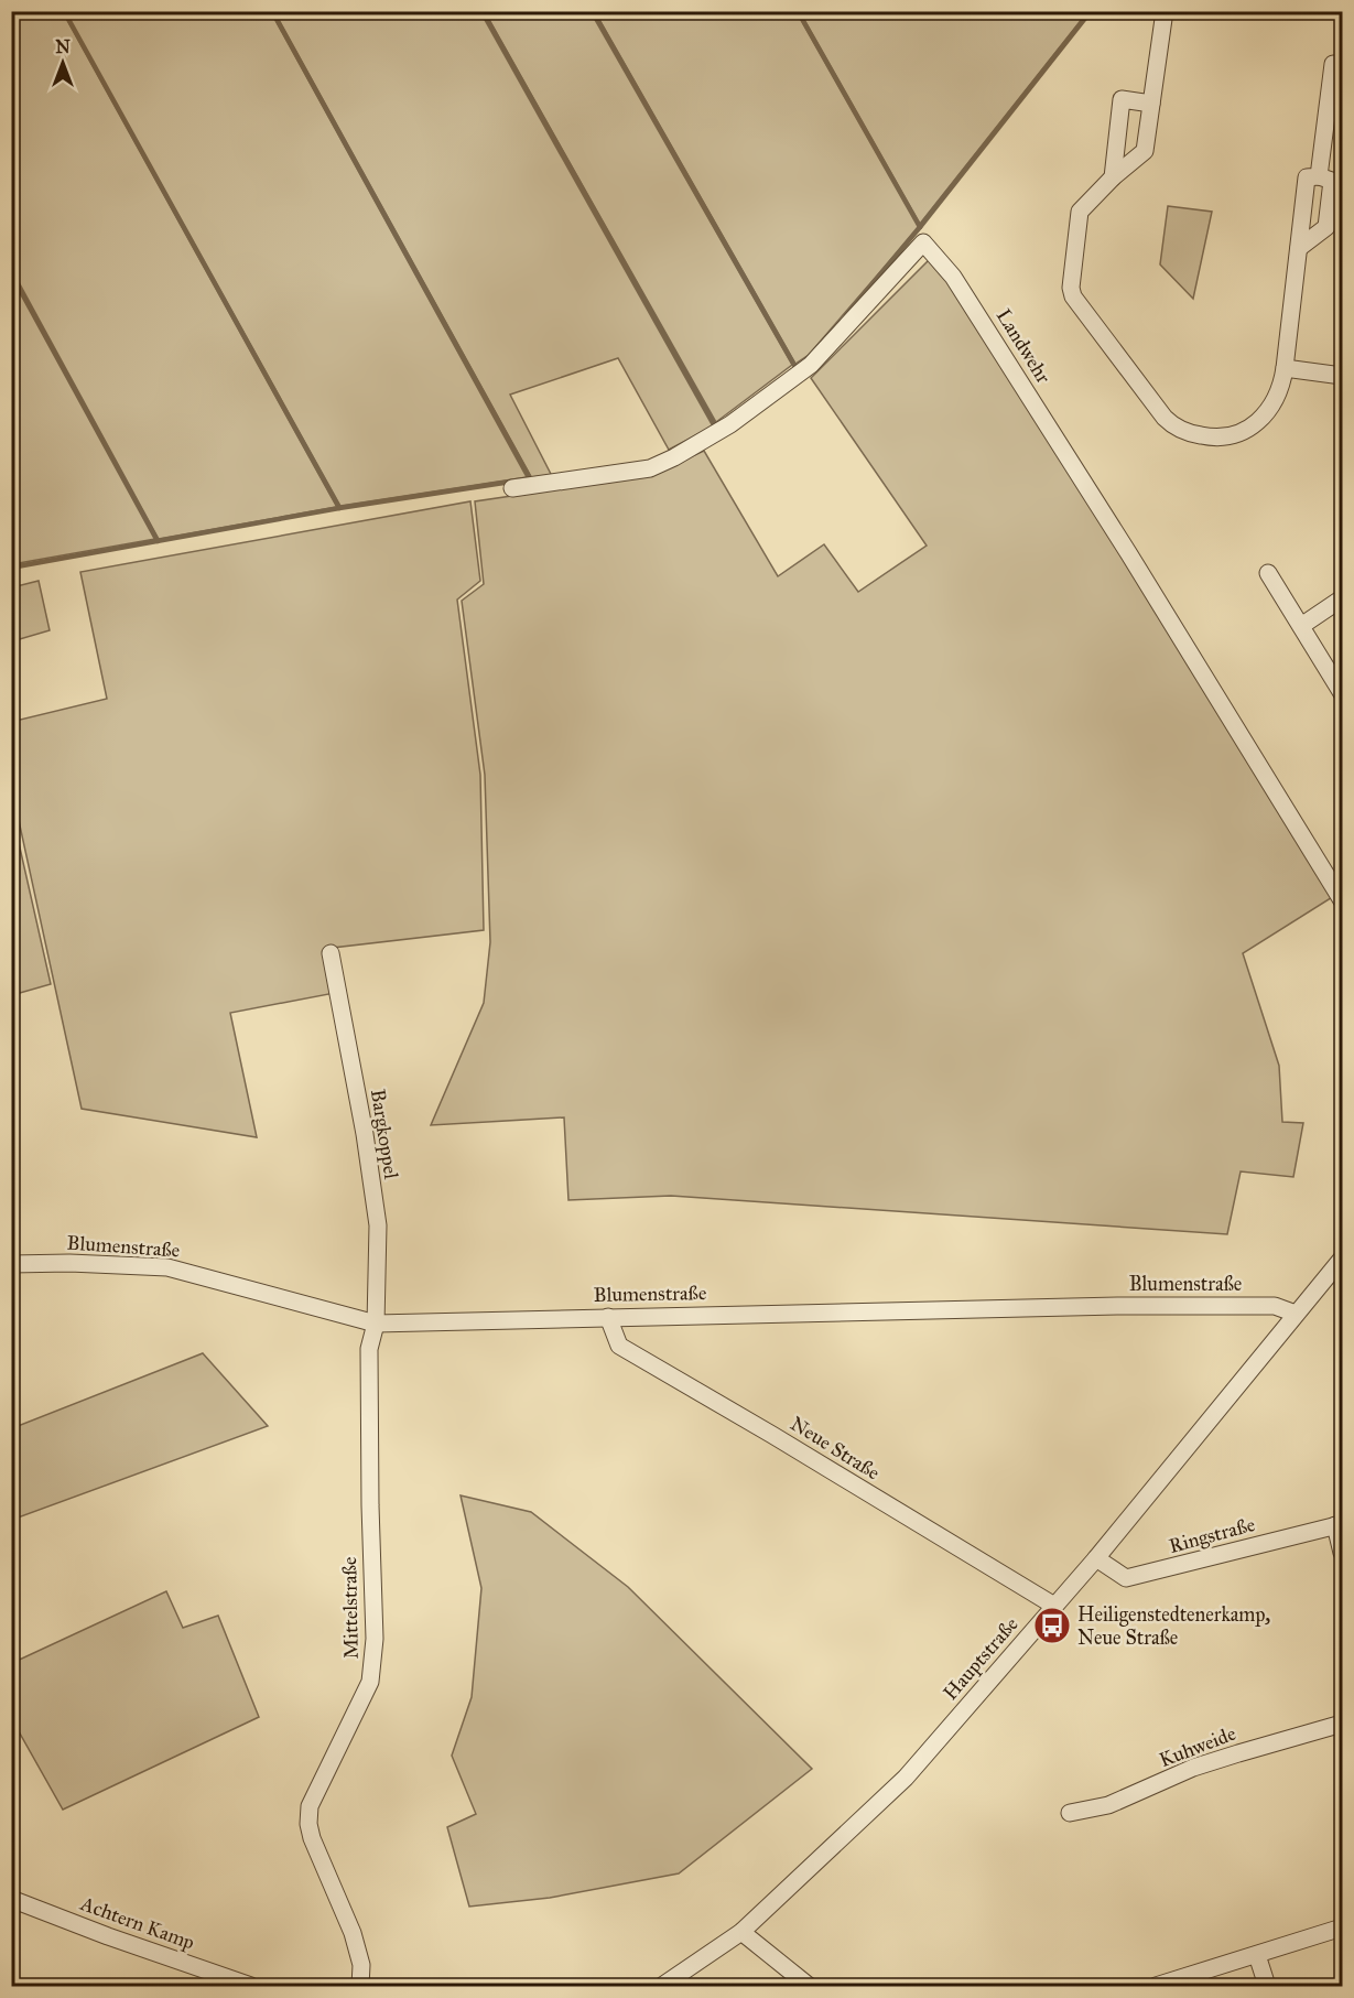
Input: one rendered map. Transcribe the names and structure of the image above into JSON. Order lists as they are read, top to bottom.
{
  "streets": {
    "street": [
      "Landwehr",
      "Bargkoppel",
      "Blumenstraße",
      "Neue Straße",
      "Ringstraße",
      "Mittelstraße",
      "Hauptstraße",
      "Kuhweide",
      "Achtern Kamp"
    ]
  },
  "crossings": [
    ["Bargkoppel", "Blumenstraße"],
    ["Bargkoppel", "Mittelstraße"],
    ["Blumenstraße", "Neue Straße"],
    ["Blumenstraße", "Mittelstraße"],
    ["Blumenstraße", "Hauptstraße"],
    ["Neue Straße", "Hauptstraße"],
    ["Ringstraße", "Hauptstraße"]
  ],
  "places": {
    "bus stop": ["Heiligenstedtenerkamp, Neue Straße"]
  },
  "north": "top"
}
